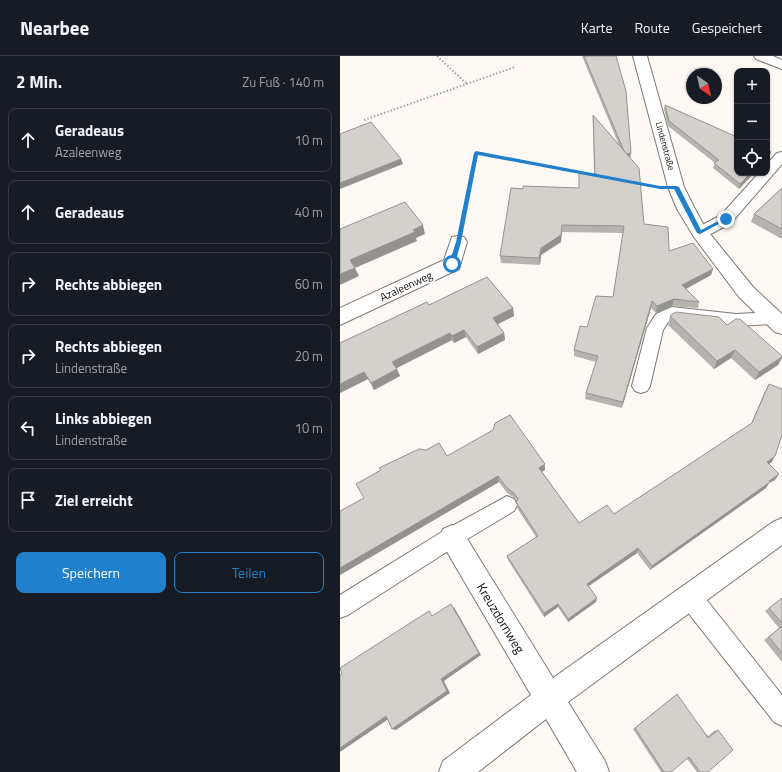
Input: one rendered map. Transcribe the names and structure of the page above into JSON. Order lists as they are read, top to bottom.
{
  "streets": {
    "street": ["Lindenstraße", "Azaleenweg", "Kreuzdornweg"]
  },
  "north": "bottom right",
  "page": {
    "header": "Nearbee",
    "nav": ["Karte", "Route", "Gespeichert"],
    "heading": ["2 Min.", "Zu Fuß · 140 m"],
    "map_buttons": ["+", "−"],
    "list": [
      ["Geradeaus", "Azaleenweg", "10 m"],
      ["Geradeaus", "40 m"],
      ["Rechts abbiegen", "60 m"],
      ["Rechts abbiegen", "Lindenstraße", "20 m"],
      ["Links abbiegen", "Lindenstraße", "10 m"],
      "Ziel erreicht"
    ],
    "buttons": ["Speichern", "Teilen"]
  }
}
